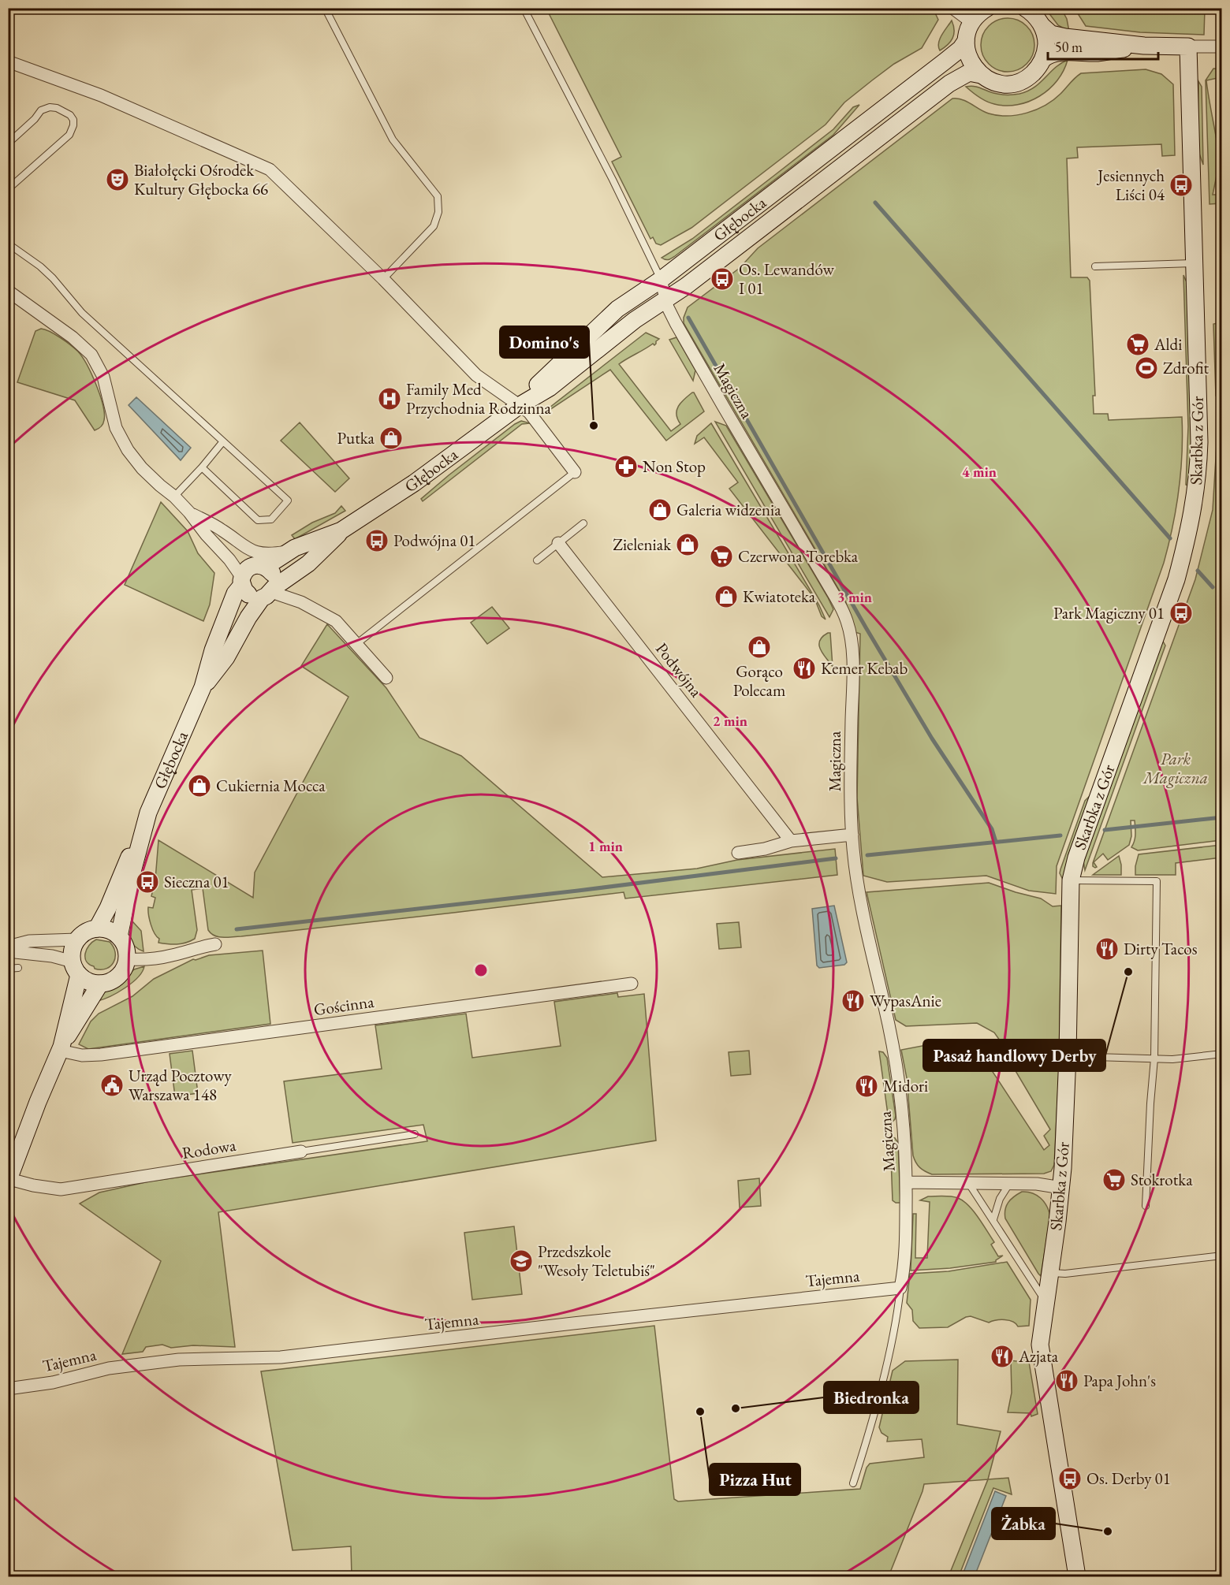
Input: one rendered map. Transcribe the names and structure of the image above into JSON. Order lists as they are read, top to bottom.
{
  "streets": {
    "street": [
      "Głębocka",
      "Magiczna",
      "Skarbka z Gór",
      "Podwójna",
      "Gościnna",
      "Rodowa",
      "Tajemna"
    ]
  },
  "crossings": [
    ["Głębocka", "Magiczna"],
    ["Magiczna", "Tajemna"]
  ],
  "parks": ["Park Magiczna"],
  "places": {
    "theatre": ["Białołęcki Ośrodek Kultury Głębocka 66"],
    "bus stop": [
      "Jesiennych Liści 04",
      "Os. Lewandów I 01",
      "Podwójna 01",
      "Park Magiczny 01",
      "Sieczna 01",
      "Os. Derby 01"
    ],
    "supermarket": ["Aldi", "Czerwona Torebka", "Stokrotka"],
    "sports": ["Zdrofit"],
    "hospital": ["Family Med Przychodnia Rodzinna"],
    "other": [
      "Domino's",
      "Pasaż handlowy Derby",
      "Biedronka",
      "Pizza Hut",
      "Żabka"
    ],
    "shop": [
      "Putka",
      "Galeria widzenia",
      "Zieleniak",
      "Kwiatoteka",
      "Gorąco Polecam",
      "Cukiernia Mocca"
    ],
    "pharmacy": ["Non Stop"],
    "restaurant": [
      "Kemer Kebab",
      "Dirty Tacos",
      "WypasAnie",
      "Midori",
      "Azjata",
      "Papa John's"
    ],
    "public building": ["Urząd Pocztowy Warszawa 148"],
    "school or university": ["Przedszkole \"Wesoły Teletubiś\""]
  },
  "scale_bar": "50 m",
  "rings": [
    "4 min",
    "3 min",
    "2 min",
    "1 min"
  ]
}
